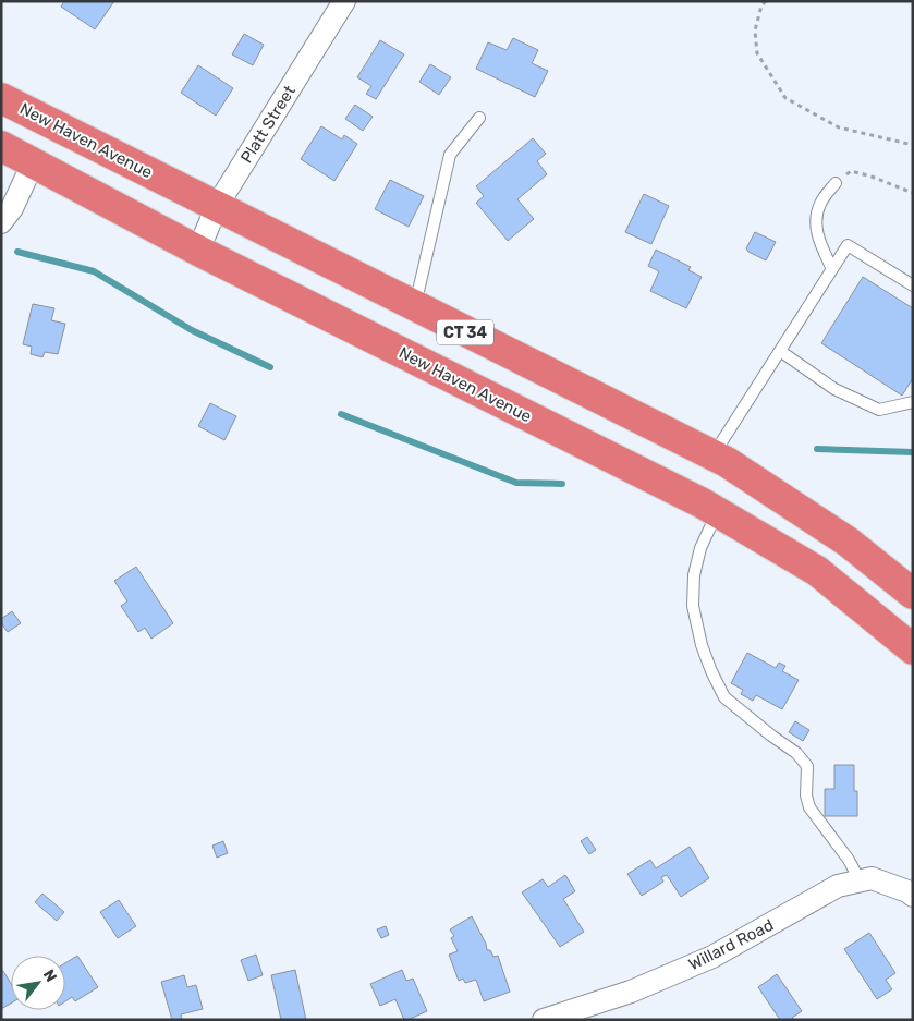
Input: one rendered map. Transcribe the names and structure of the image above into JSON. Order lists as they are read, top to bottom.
{
  "streets": {
    "highway": ["New Haven Avenue", "CT 34"],
    "street": ["Platt Street", "Willard Road"]
  },
  "crossings": [
    ["Platt Street", "New Haven Avenue"]
  ],
  "north": "top right"
}
